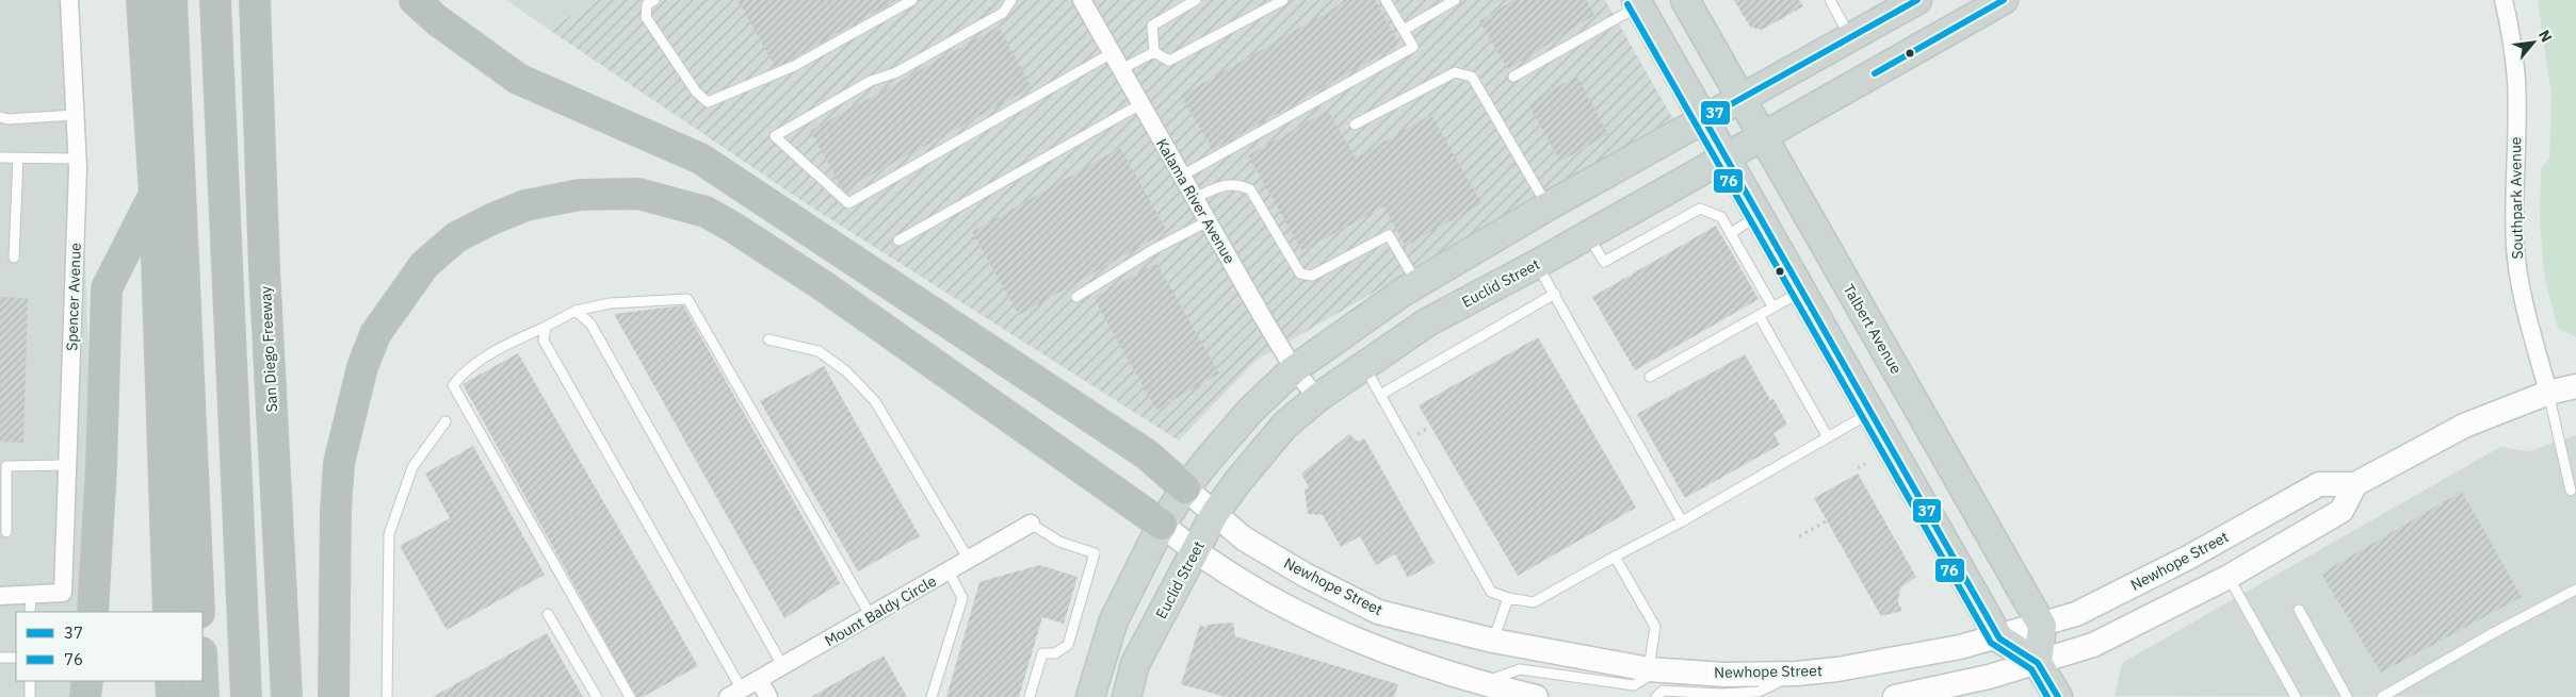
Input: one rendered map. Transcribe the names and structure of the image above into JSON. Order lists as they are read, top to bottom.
{
  "streets": {
    "highway": ["San Diego Freeway"],
    "main road": ["Euclid Street", "Talbert Avenue"],
    "street": [
      "Southpark Avenue",
      "Kalama River Avenue",
      "Spencer Avenue",
      "Newhope Street",
      "Mount Baldy Circle"
    ]
  },
  "crossings": [
    ["Southpark Avenue", "Newhope Street"],
    ["Kalama River Avenue", "Euclid Street"],
    ["Euclid Street", "Talbert Avenue"],
    ["Euclid Street", "Newhope Street"],
    ["Talbert Avenue", "Newhope Street"]
  ],
  "lines": ["transit line 37", "transit line 76"],
  "legend": ["37", "76"],
  "north": "top right"
}
